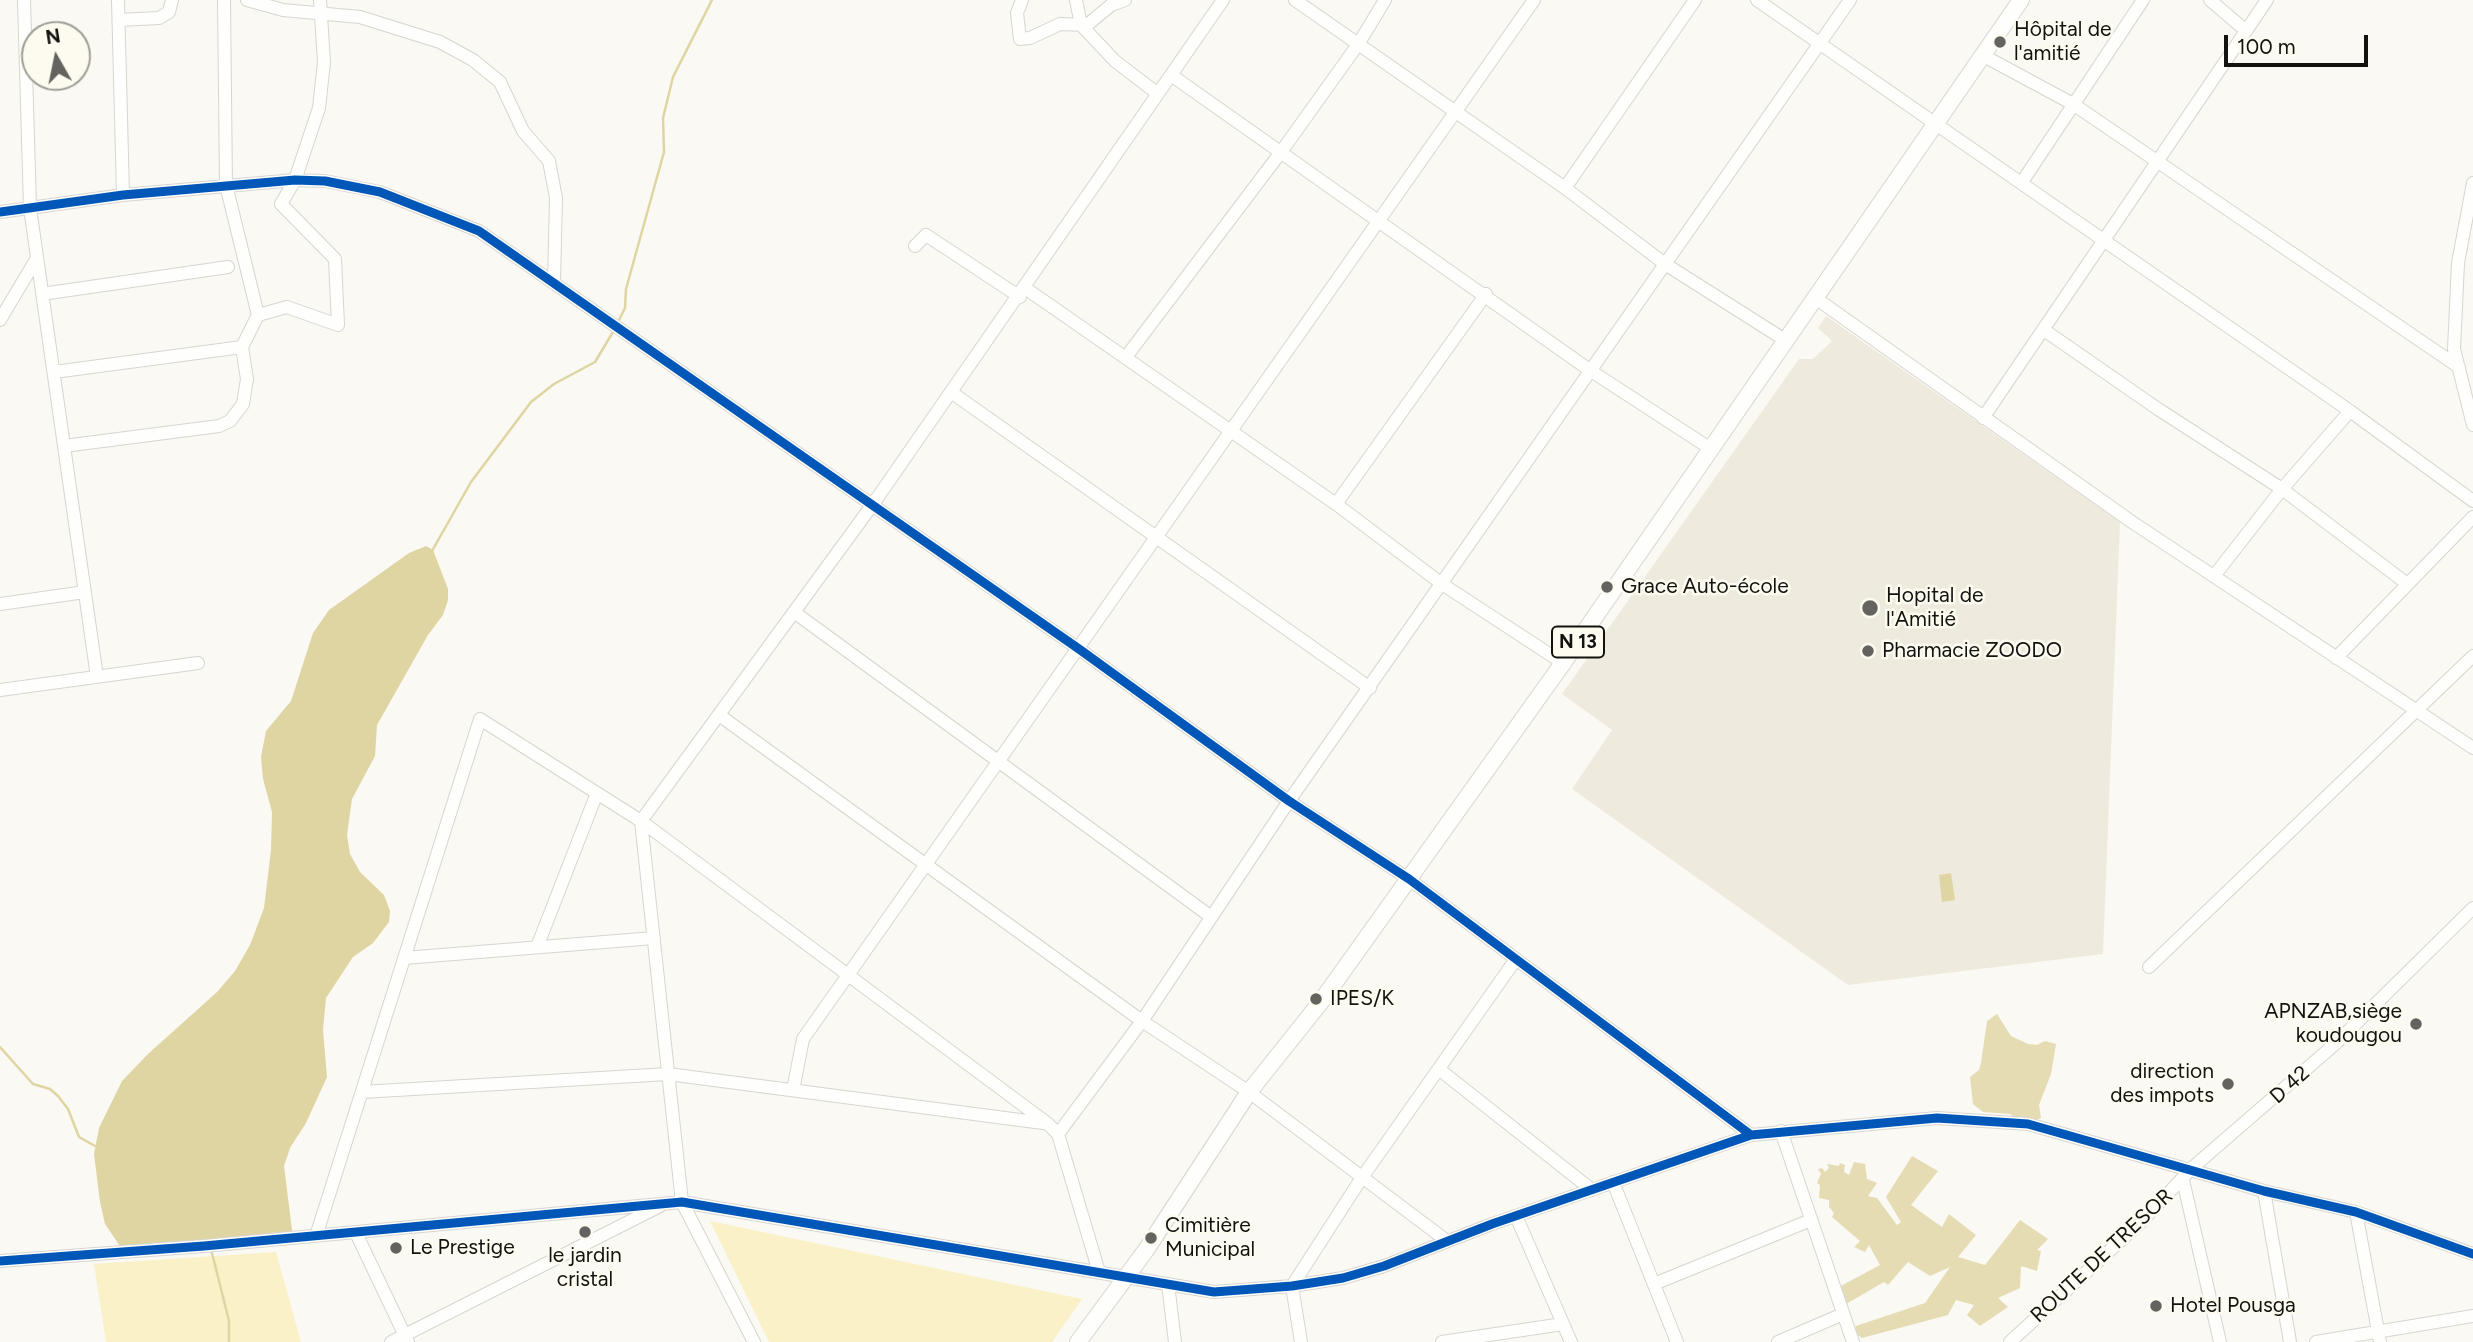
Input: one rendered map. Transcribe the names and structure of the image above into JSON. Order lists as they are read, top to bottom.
{
  "streets": {
    "main road": ["N 13"],
    "street": ["D 42", "ROUTE DE TRESOR"]
  },
  "crossings": [
    ["D 42", "ROUTE DE TRESOR"]
  ],
  "places": [
    "Hôpital de l'amitié",
    "Grace Auto-école",
    "Hopital de l'Amitié",
    "Pharmacie ZOODO",
    "IPES/K",
    "APNZAB,siège koudougou",
    "direction des impots",
    "le jardin cristal",
    "Cimitière Municipal",
    "Le Prestige",
    "Hotel Pousga"
  ],
  "scale_bar": "100 m",
  "north": "top"
}
